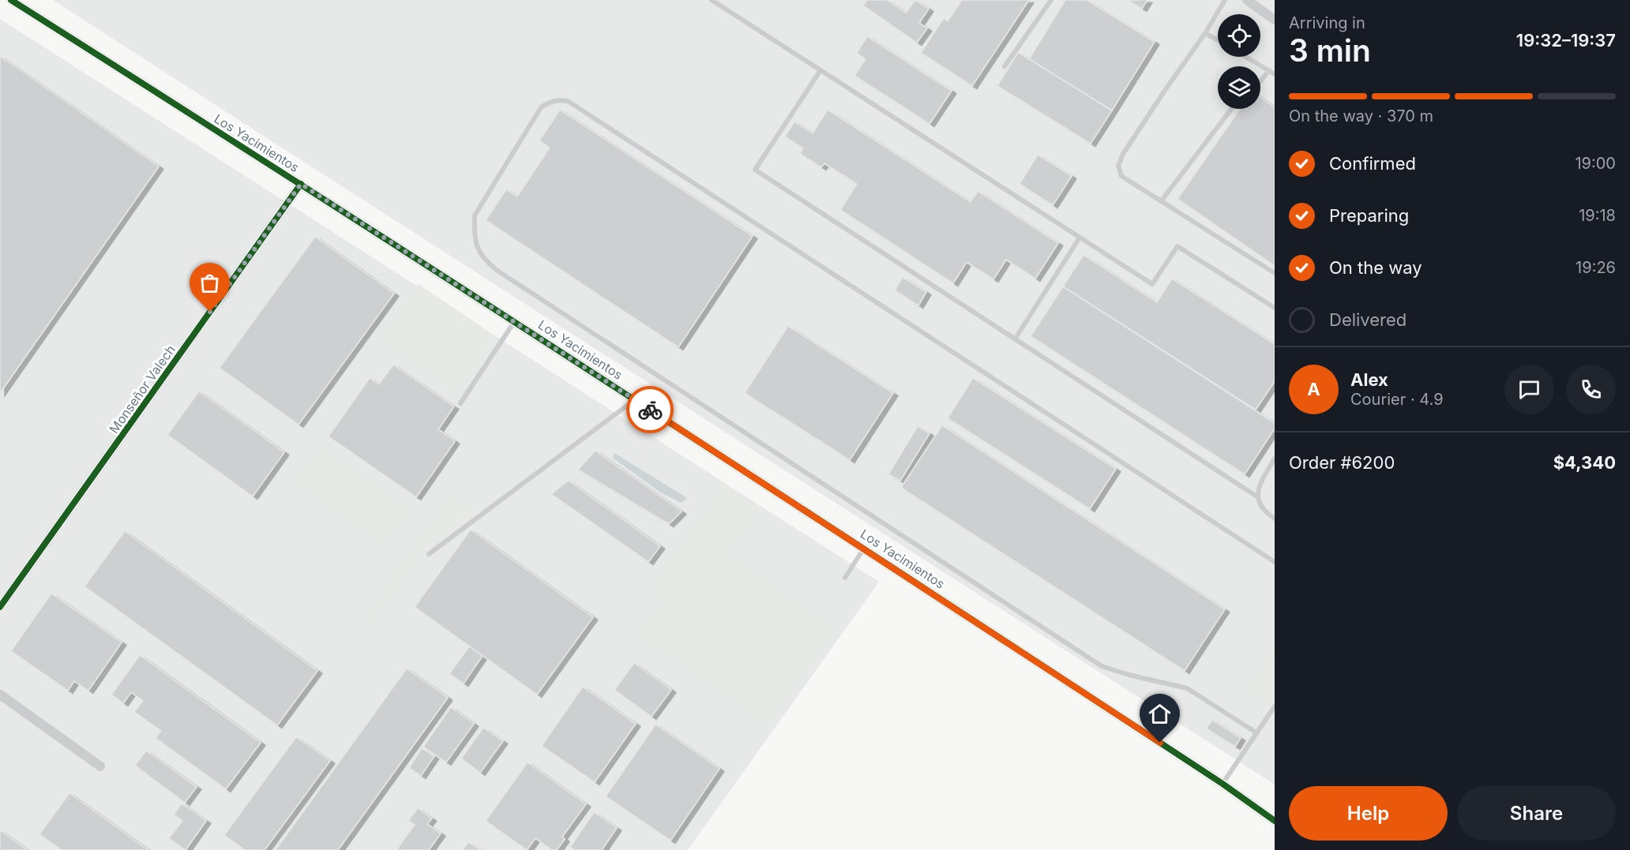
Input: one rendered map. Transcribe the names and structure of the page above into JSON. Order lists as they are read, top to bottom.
{
  "streets": {
    "street": ["Los Yacimientos", "Monseñor Valech"]
  },
  "crossings": [
    ["Los Yacimientos", "Monseñor Valech"]
  ],
  "page": {
    "heading": ["3 min", "Arriving in", "19:32–19:37"],
    "panel": [
      "Alex",
      "Courier · 4.9",
      "Order #6200",
      "$4,340"
    ],
    "bar": "On the way · 370 m",
    "list": [
      ["Confirmed", "19:00"],
      ["Preparing", "19:18"],
      ["On the way", "19:26"],
      "Delivered"
    ],
    "round": "A",
    "buttons": ["Help", "Share"]
  }
}
